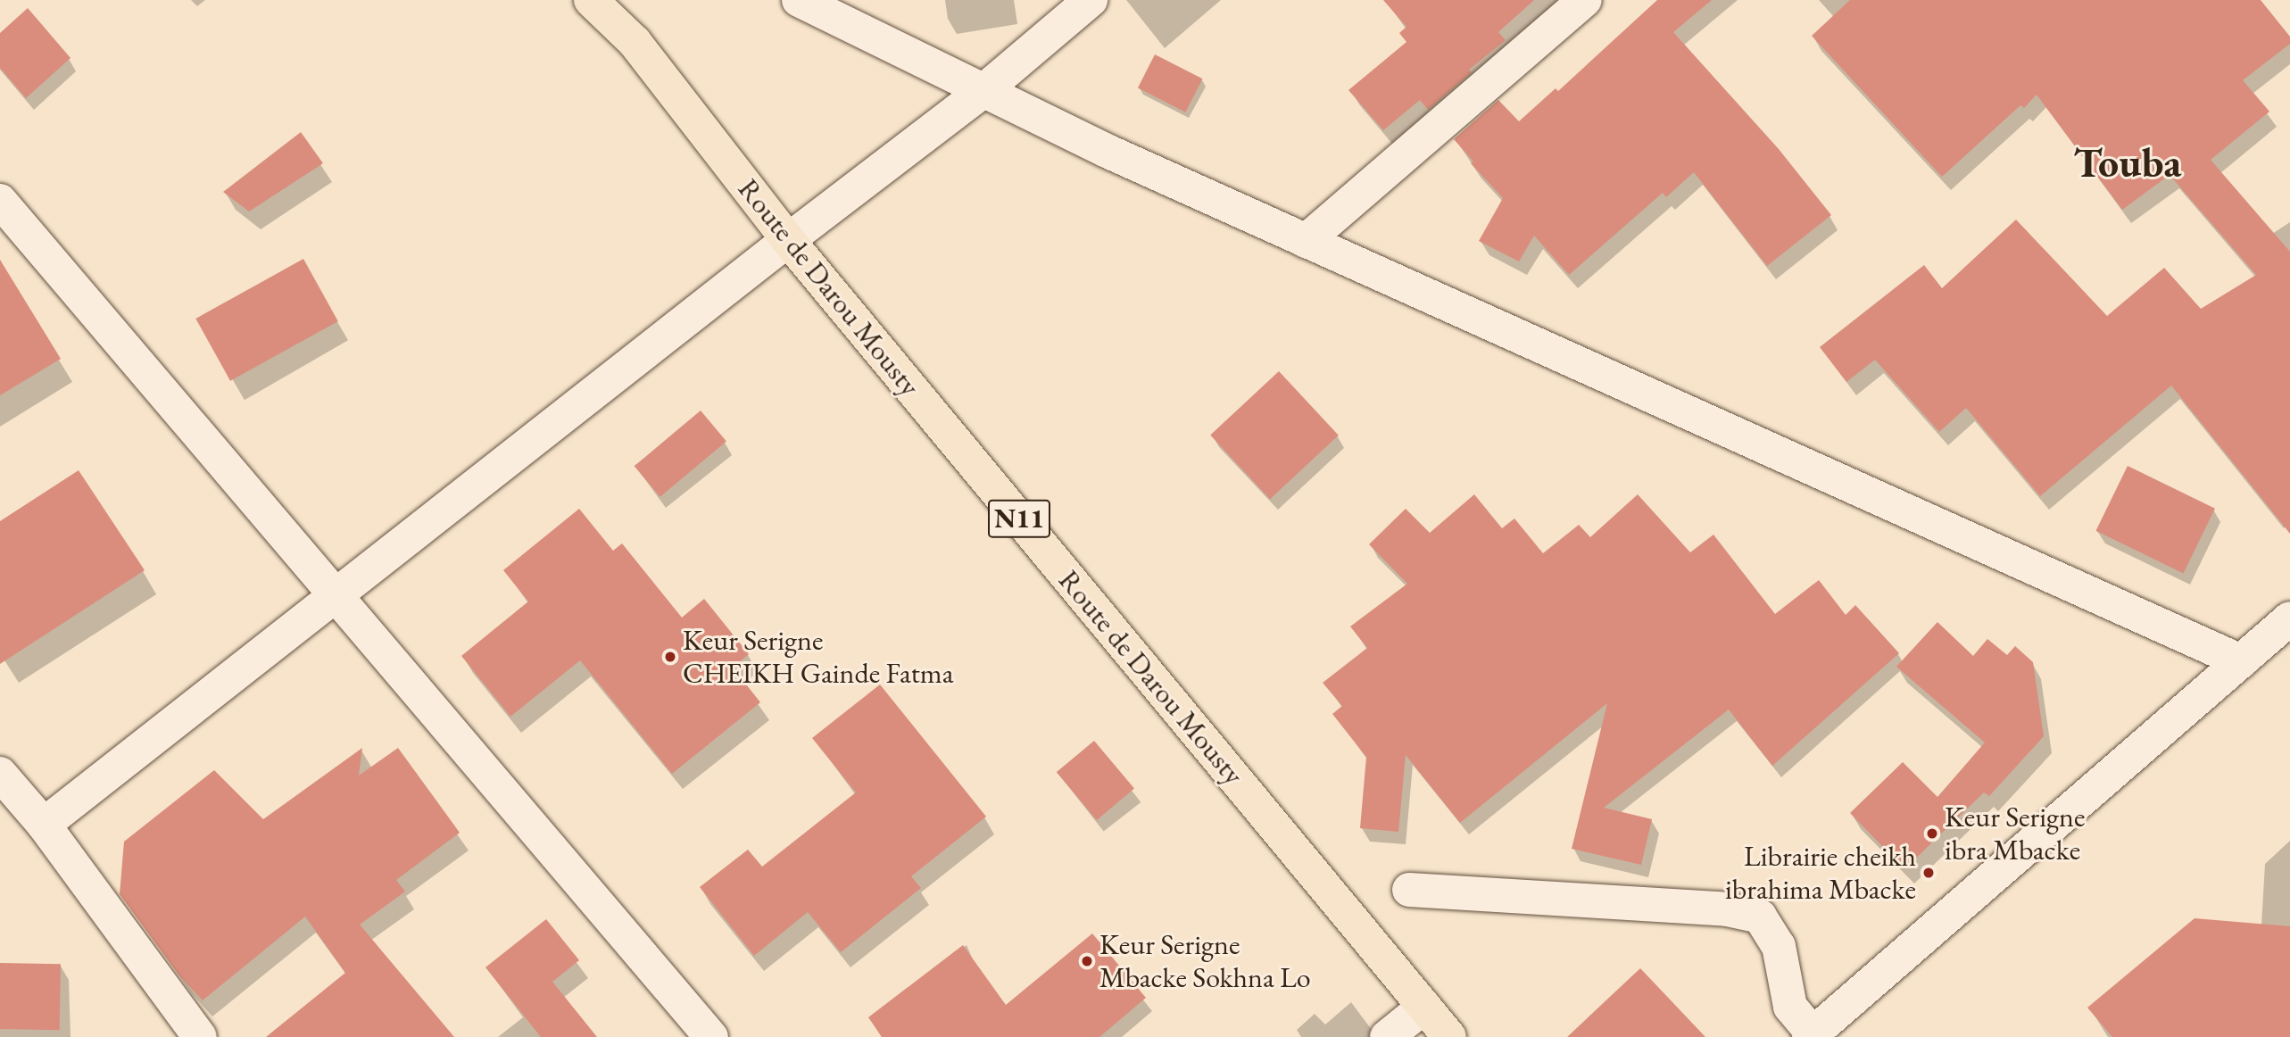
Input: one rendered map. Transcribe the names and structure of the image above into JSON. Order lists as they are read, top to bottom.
{
  "streets": {
    "main road": ["Route de Darou Mousty", "N11"]
  },
  "districts": ["Touba"],
  "places": [
    "Keur Serigne CHEIKH Gainde Fatma",
    "Keur Serigne ibra Mbacke",
    "Librairie cheikh ibrahima Mbacke",
    "Keur Serigne Mbacke Sokhna Lo"
  ]
}
